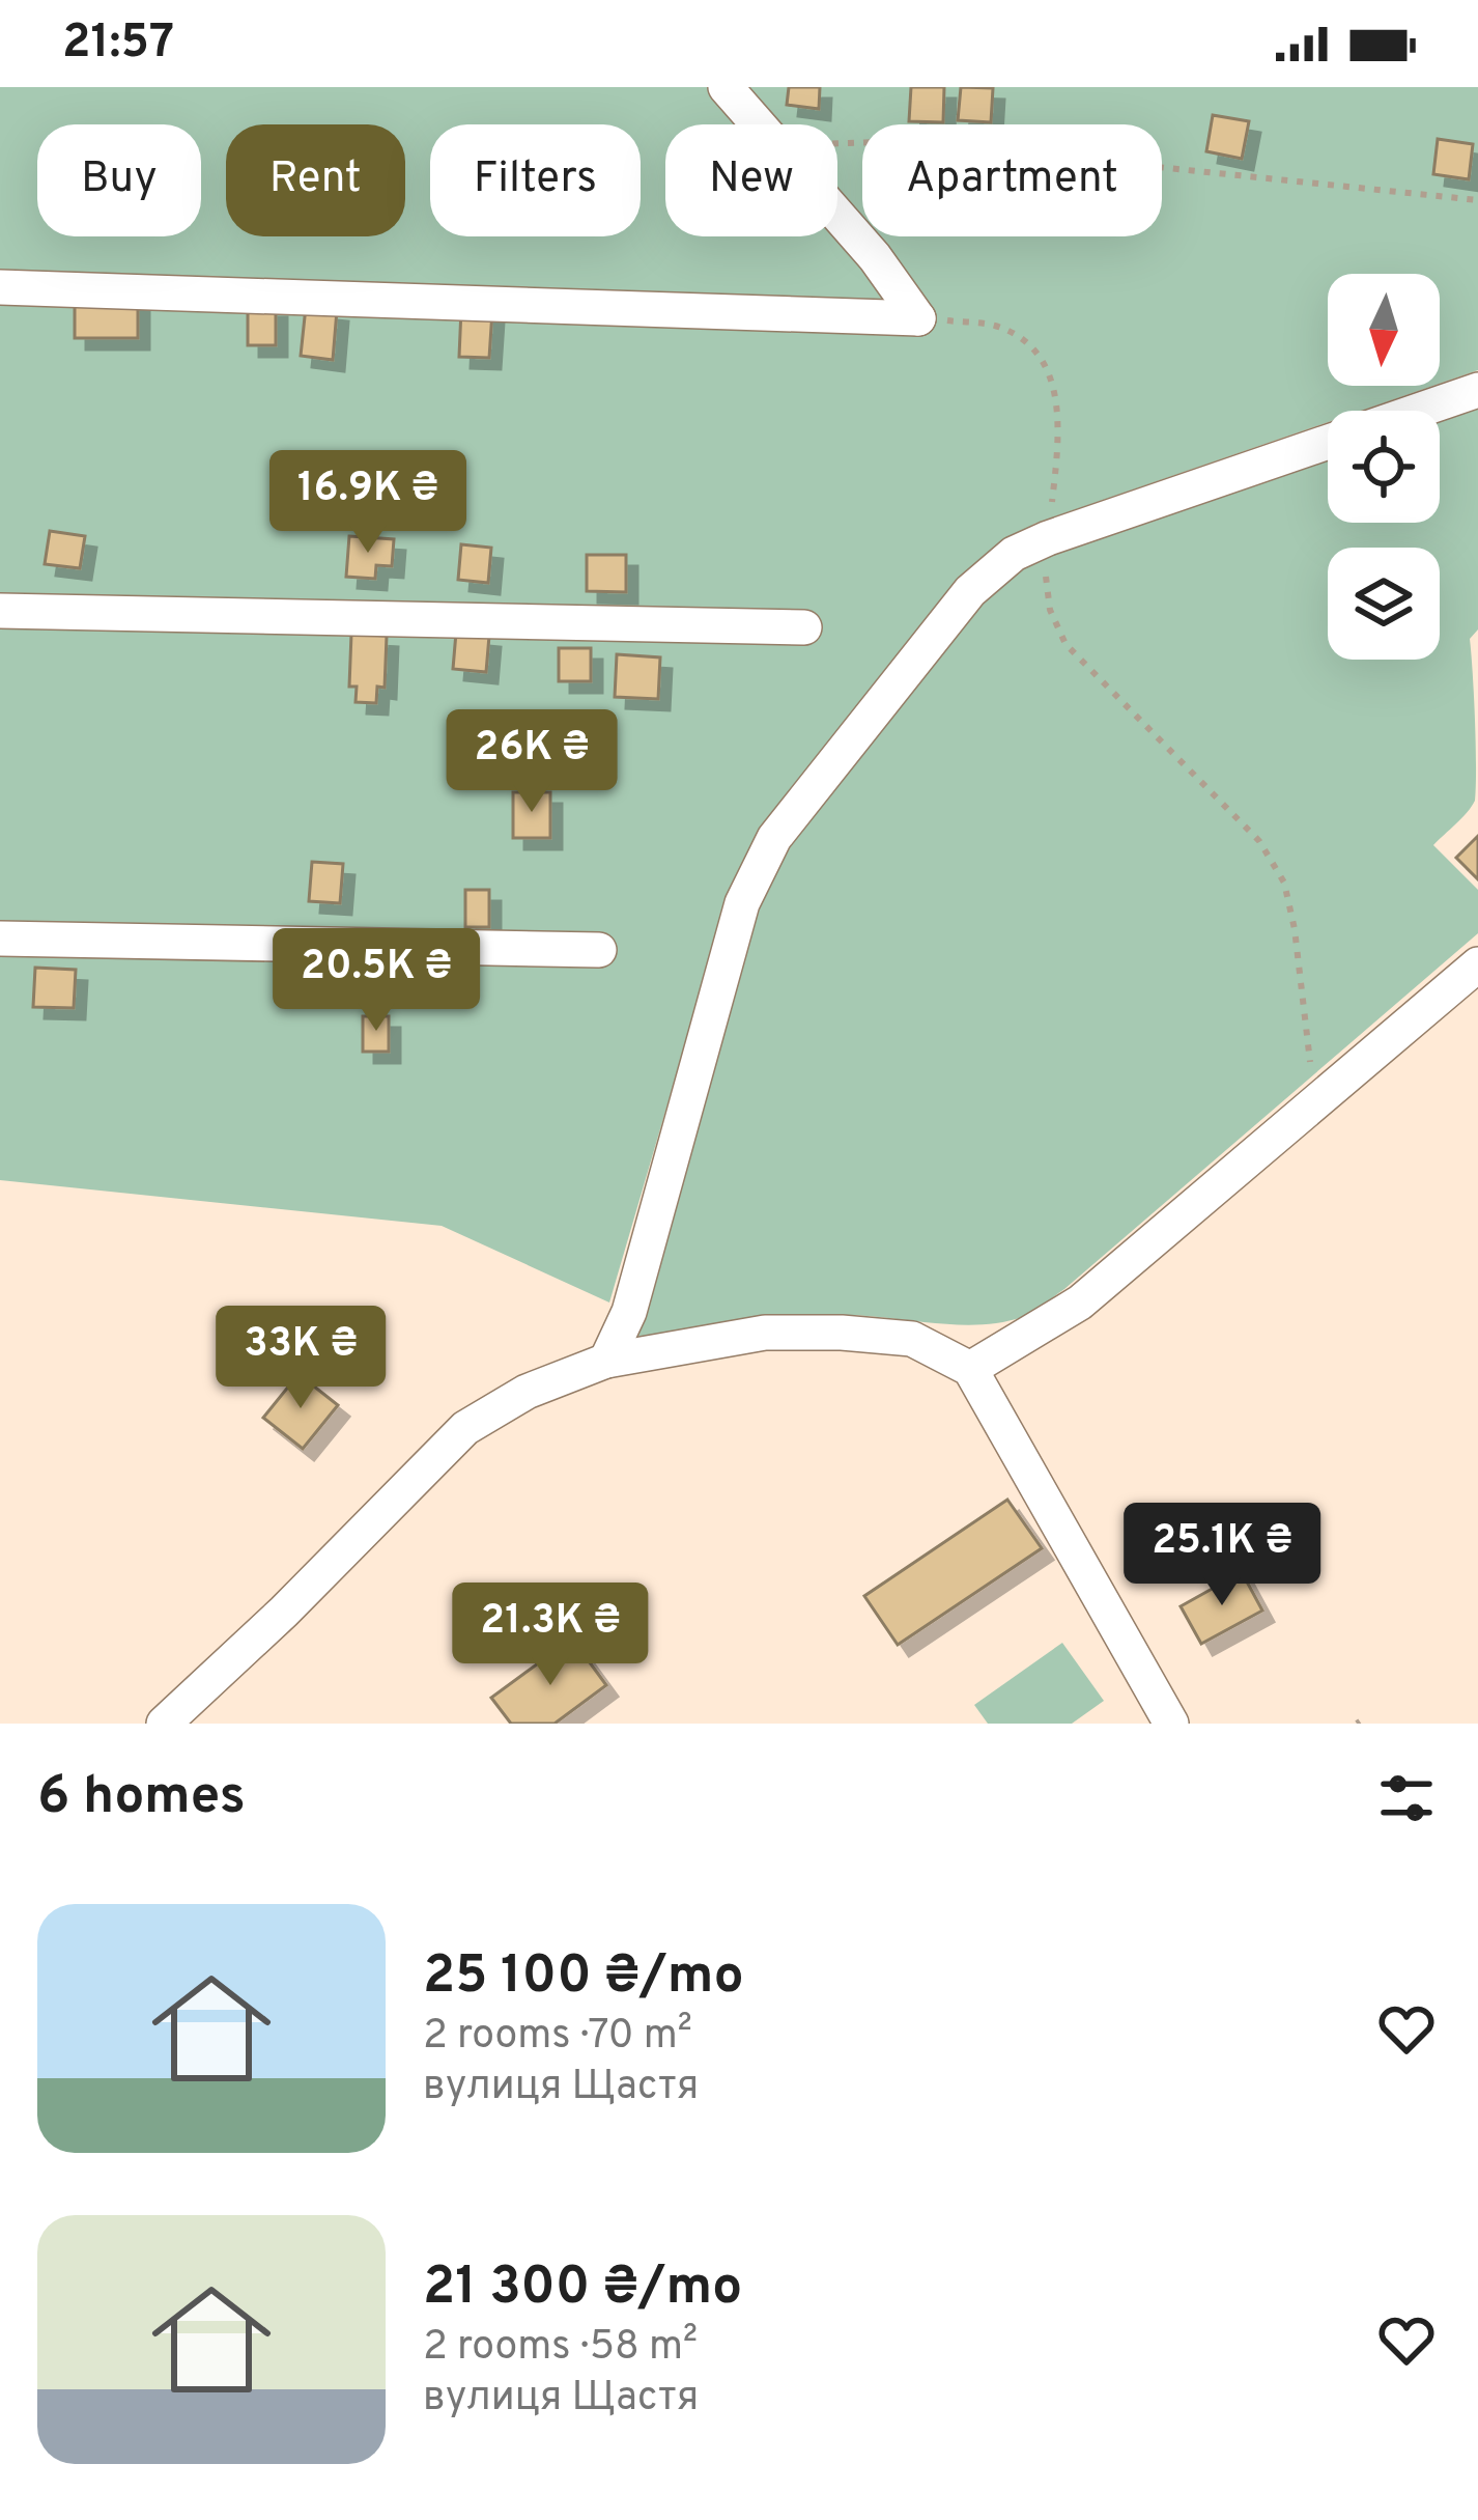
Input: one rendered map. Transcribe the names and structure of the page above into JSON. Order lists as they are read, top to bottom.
{
  "north": "bottom",
  "page": {
    "status": "21:57",
    "chip": [
      "Buy",
      "Rent",
      "Filters",
      "New",
      "Apartment"
    ],
    "price": [
      "16.9K ₴",
      "26K ₴",
      "20.5K ₴",
      "33K ₴",
      "25.1K ₴",
      "21.3K ₴"
    ],
    "heading": "6 homes",
    "list": [
      {
        "name": "25 100 ₴/mo",
        "note": "2 rooms · 70 m² · вулиця Щастя"
      },
      {
        "name": "21 300 ₴/mo",
        "note": "2 rooms · 58 m² · вулиця Щастя"
      }
    ]
  }
}
